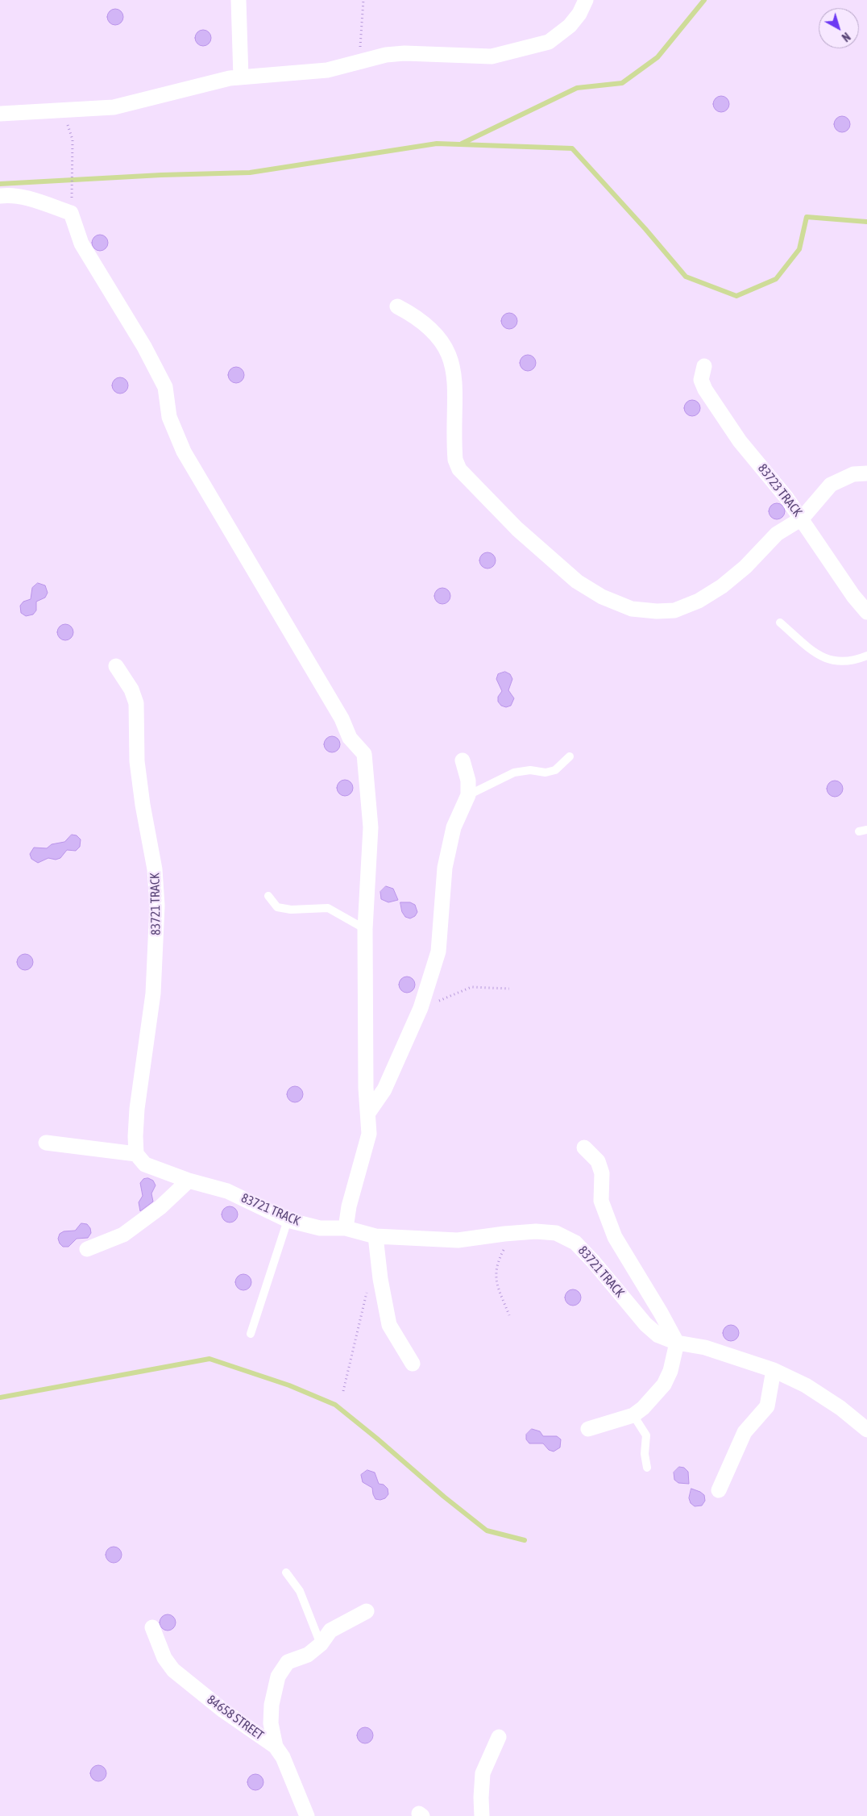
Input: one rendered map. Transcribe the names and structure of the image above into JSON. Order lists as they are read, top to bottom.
{
  "streets": {
    "street": ["83723 TRACK", "83721 TRACK", "84658 STREET"]
  },
  "north": "bottom right"
}
